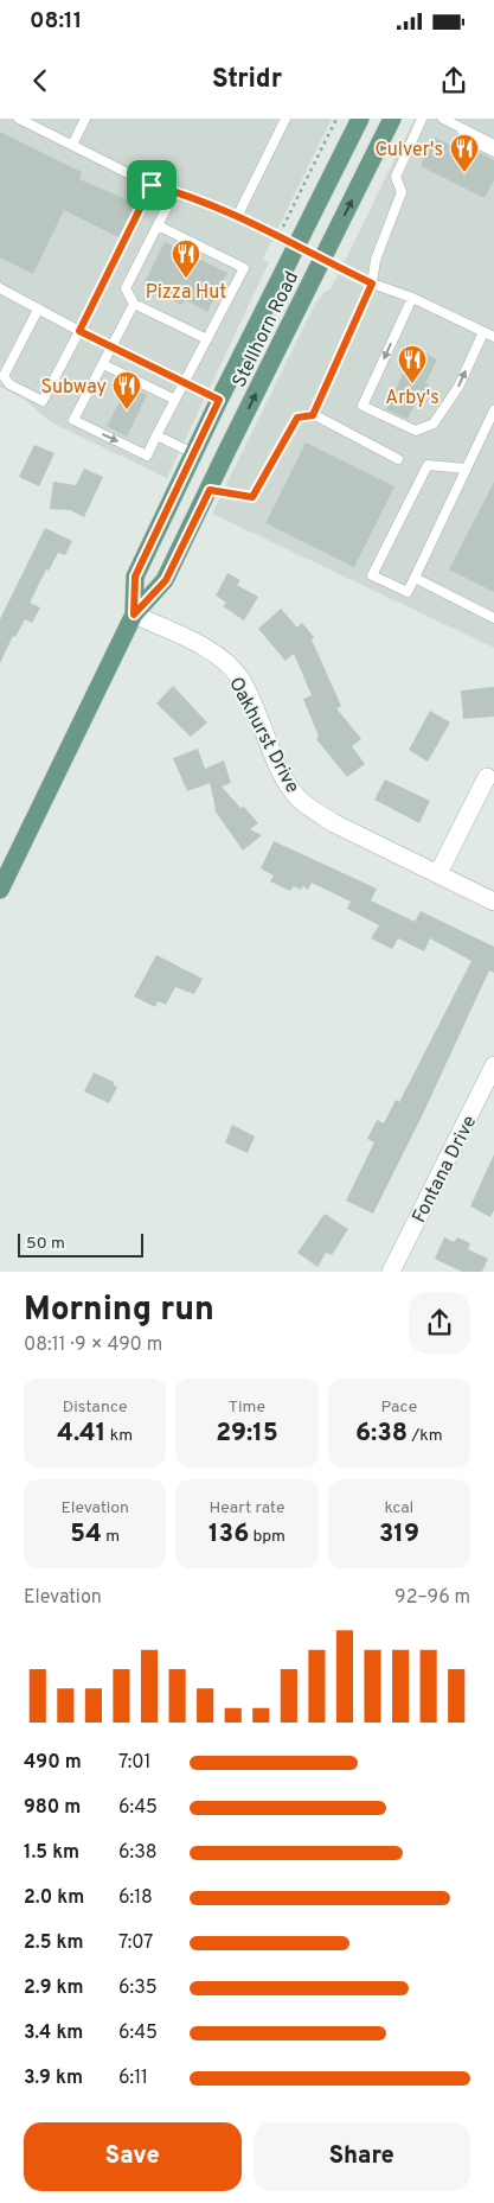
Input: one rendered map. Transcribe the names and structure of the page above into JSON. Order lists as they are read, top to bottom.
{
  "streets": {
    "main road": ["Stellhorn Road"],
    "street": ["Oakhurst Drive", "Fontana Drive"]
  },
  "crossings": [
    ["Stellhorn Road", "Oakhurst Drive"]
  ],
  "places": {
    "restaurant": [
      "Culver's",
      "Pizza Hut",
      "Arby's",
      "Subway"
    ]
  },
  "scale_bar": "50 m",
  "page": {
    "status": "08:11",
    "header": "Stridr",
    "scale": "50 m",
    "heading": ["Morning run", "08:11 · 9 × 490 m"],
    "stats": [
      ["Distance", "4.41 km"],
      ["Time", "29:15"],
      ["Pace", "6:38 /km"],
      ["Elevation", "54 m"],
      ["Heart rate", "136 bpm"],
      ["kcal", "319"]
    ],
    "chart": ["Elevation", "92–96 m"],
    "list": [
      {
        "name": "490 m",
        "note": "7:01"
      },
      {
        "name": "980 m",
        "note": "6:45"
      },
      {
        "name": "1.5 km",
        "note": "6:38"
      },
      {
        "name": "2.0 km",
        "note": "6:18"
      },
      {
        "name": "2.5 km",
        "note": "7:07"
      },
      {
        "name": "2.9 km",
        "note": "6:35"
      },
      {
        "name": "3.4 km",
        "note": "6:45"
      },
      {
        "name": "3.9 km",
        "note": "6:11"
      }
    ],
    "buttons": ["Save", "Share"]
  }
}
